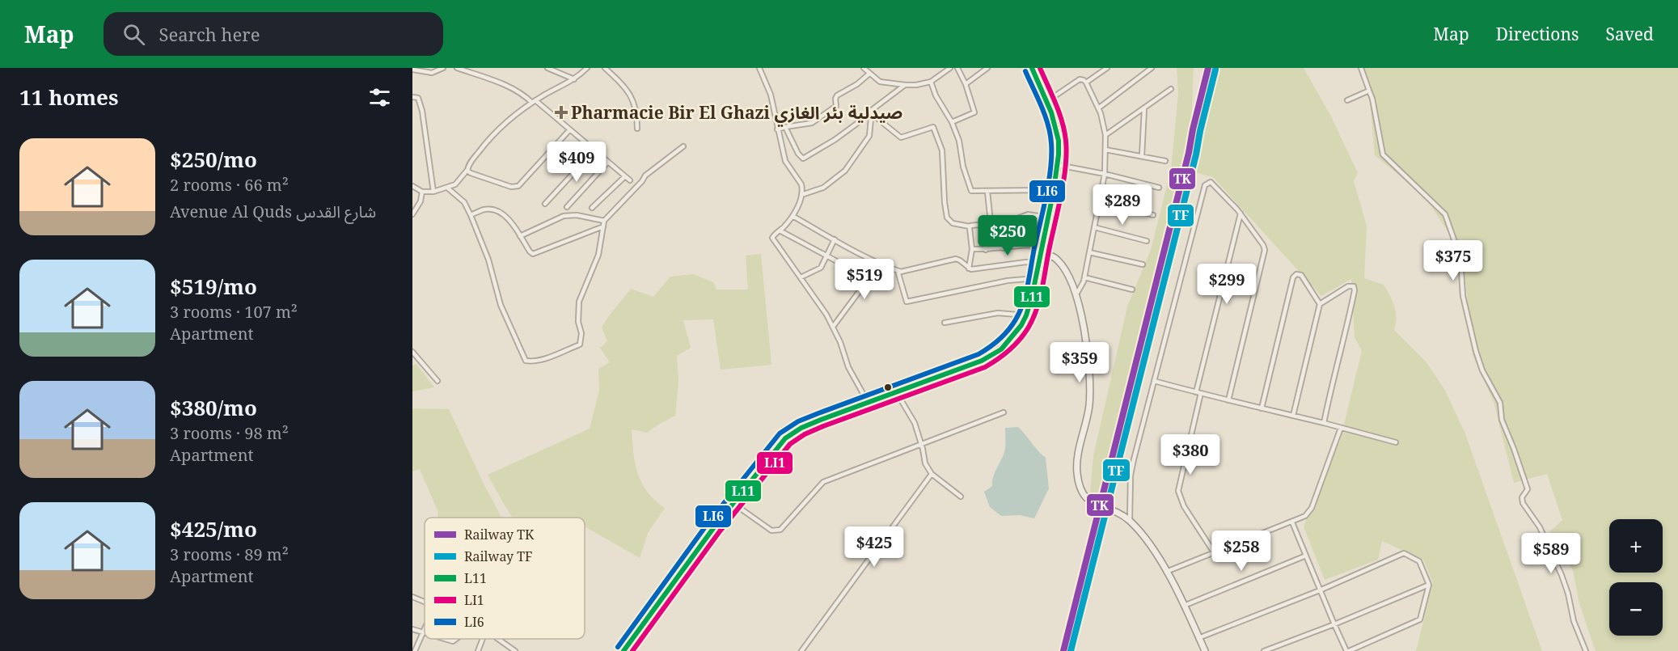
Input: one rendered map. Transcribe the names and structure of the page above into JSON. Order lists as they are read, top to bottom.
{
  "places": {
    "health": ["Pharmacie Bir El Ghazi صيدلية بئر الغازي"]
  },
  "lines": [
    "rail line TK",
    "transit line L11",
    "transit line LI1",
    "rail line TF",
    "transit line LI6"
  ],
  "legend": [
    "Railway TK",
    "Railway TF",
    "L11",
    "LI1",
    "LI6"
  ],
  "page": {
    "header": "Map",
    "search": "Search here",
    "nav": ["Map", "Directions", "Saved"],
    "heading": "11 homes",
    "list": [
      {
        "name": "$250/mo",
        "note": "2 rooms · 66 m² · Avenue Al Quds شارع القدس"
      },
      {
        "name": "$519/mo",
        "note": "3 rooms · 107 m² · Apartment"
      },
      {
        "name": "$380/mo",
        "note": "3 rooms · 98 m² · Apartment"
      },
      {
        "name": "$425/mo",
        "note": "3 rooms · 89 m² · Apartment"
      }
    ],
    "price": [
      "$409",
      "$289",
      "$250",
      "$375",
      "$519",
      "$299",
      "$359",
      "$380",
      "$425",
      "$258",
      "$589"
    ],
    "map_buttons": ["+", "−"]
  }
}
